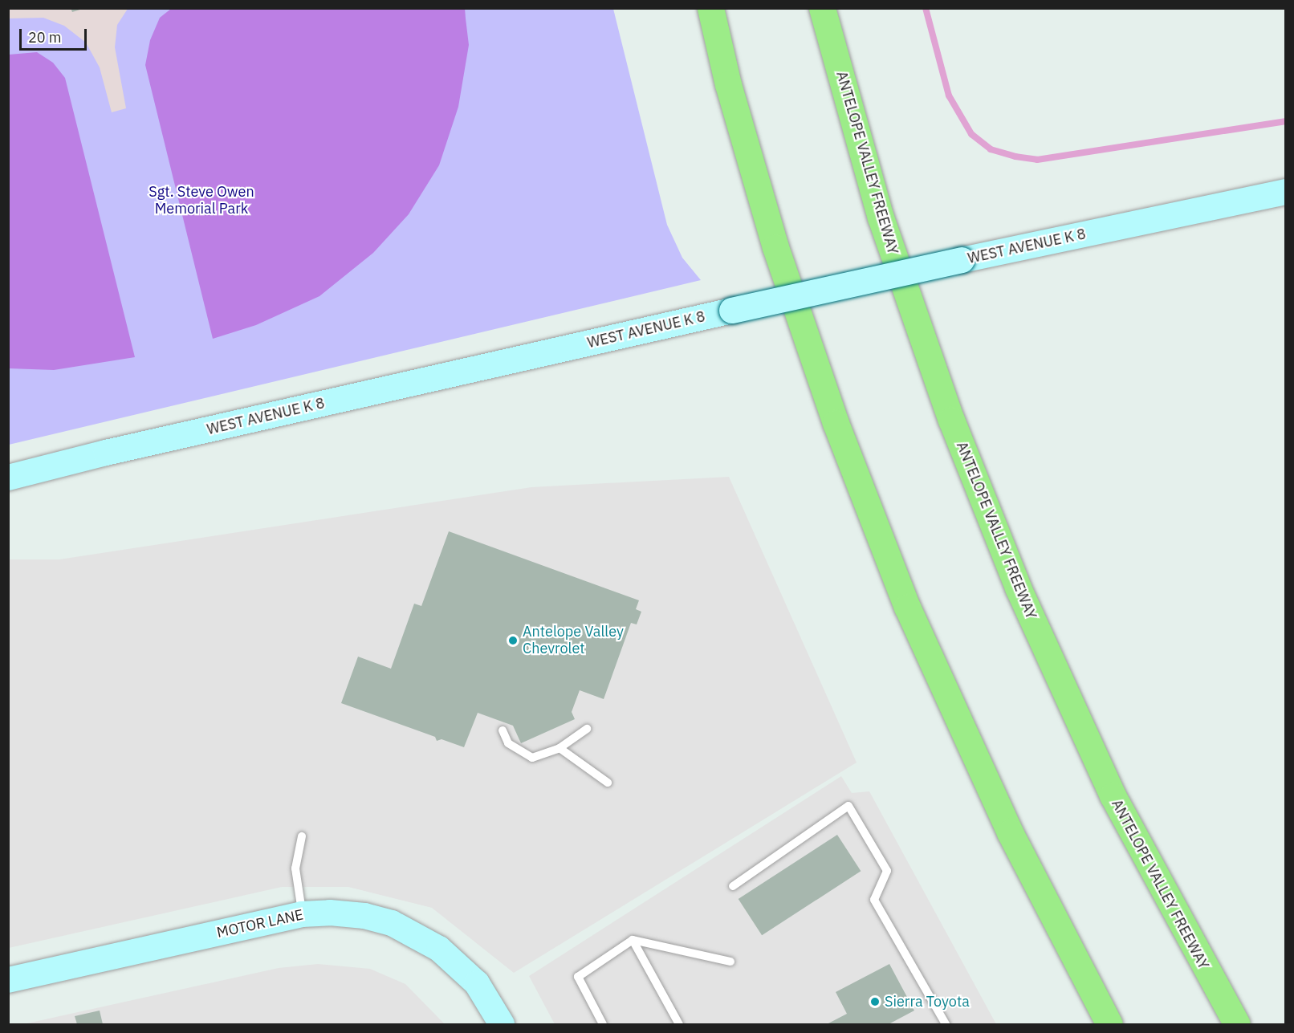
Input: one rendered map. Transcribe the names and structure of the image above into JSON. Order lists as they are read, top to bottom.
{
  "streets": {
    "highway": ["ANTELOPE VALLEY FREEWAY"],
    "street": ["WEST AVENUE K 8", "MOTOR LANE"]
  },
  "parks": ["Sgt. Steve Owen Memorial Park"],
  "places": ["Antelope Valley Chevrolet", "Sierra Toyota"],
  "scale_bar": "20 m"
}
